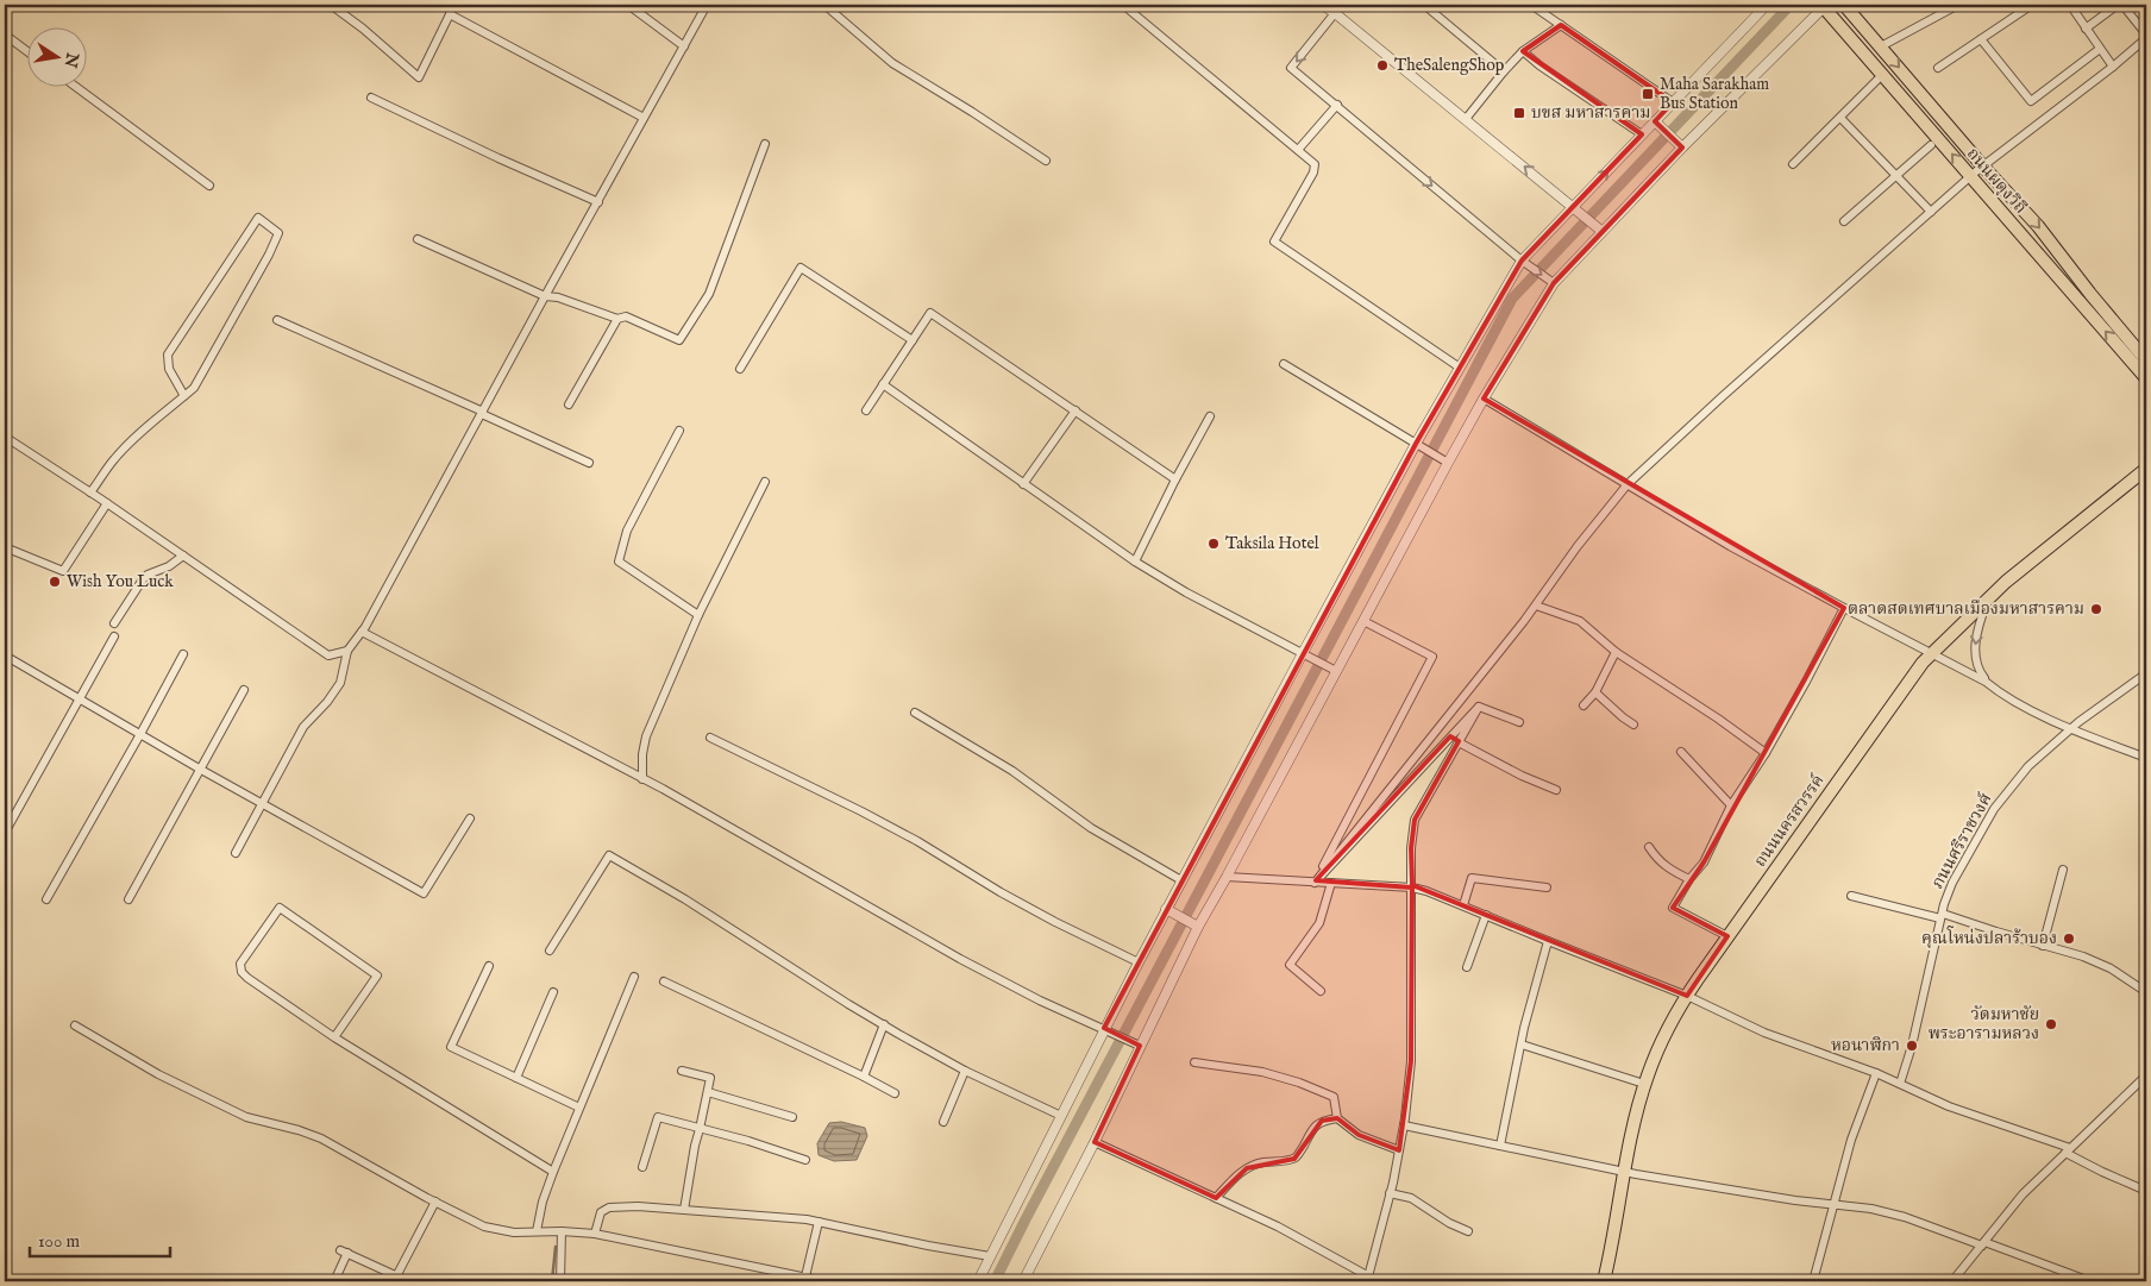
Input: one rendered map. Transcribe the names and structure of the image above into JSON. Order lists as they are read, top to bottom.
{
  "streets": {
    "main road": ["ถนนผดุงวิถี", "ถนนนครสวรรค์"],
    "street": ["ภนนศรีราชวงศ์"]
  },
  "places": {
    "other": [
      "TheSalengShop",
      "Taksila Hotel",
      "Wish You Luck",
      "ตลาดสดเทศบาลเมืองมหาสารคาม",
      "คุณโหน่งปลาร้าบอง",
      "วัดมหาชัย พระอารามหลวง",
      "หอนาฬิกา"
    ],
    "transit": ["Maha Sarakham Bus Station", "บขส มหาสารคาม"]
  },
  "scale_bar": "100 m",
  "north": "right"
}
